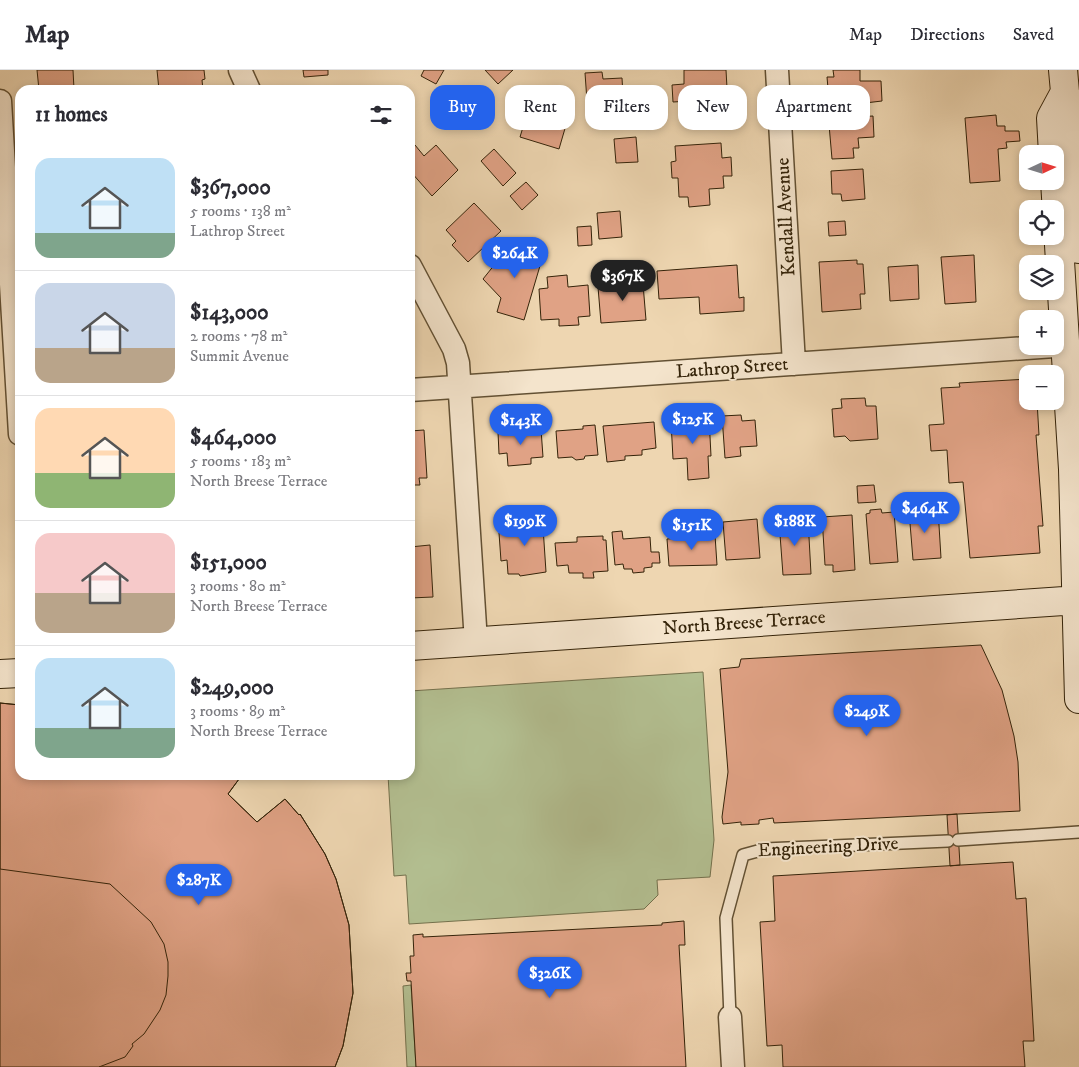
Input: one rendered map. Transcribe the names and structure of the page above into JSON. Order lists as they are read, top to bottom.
{
  "streets": {
    "street": [
      "Kendall Avenue",
      "Lathrop Street",
      "North Breese Terrace",
      "Engineering Drive"
    ]
  },
  "crossings": [
    ["Kendall Avenue", "Lathrop Street"]
  ],
  "north": "right",
  "page": {
    "header": "Map",
    "nav": ["Map", "Directions", "Saved"],
    "chip": [
      "Buy",
      "Rent",
      "Filters",
      "New",
      "Apartment"
    ],
    "heading": "11 homes",
    "map_buttons": ["+", "−"],
    "list": [
      {
        "name": "$367,000",
        "note": "5 rooms · 138 m² · Lathrop Street"
      },
      {
        "name": "$143,000",
        "note": "2 rooms · 78 m² · Summit Avenue"
      },
      {
        "name": "$464,000",
        "note": "5 rooms · 183 m² · North Breese Terrace"
      },
      {
        "name": "$151,000",
        "note": "3 rooms · 80 m² · North Breese Terrace"
      },
      {
        "name": "$249,000",
        "note": "3 rooms · 89 m² · North Breese Terrace"
      }
    ],
    "price": [
      "$264K",
      "$367K",
      "$125K",
      "$143K",
      "$464K",
      "$199K",
      "$188K",
      "$151K",
      "$249K",
      "$287K",
      "$326K"
    ]
  }
}
